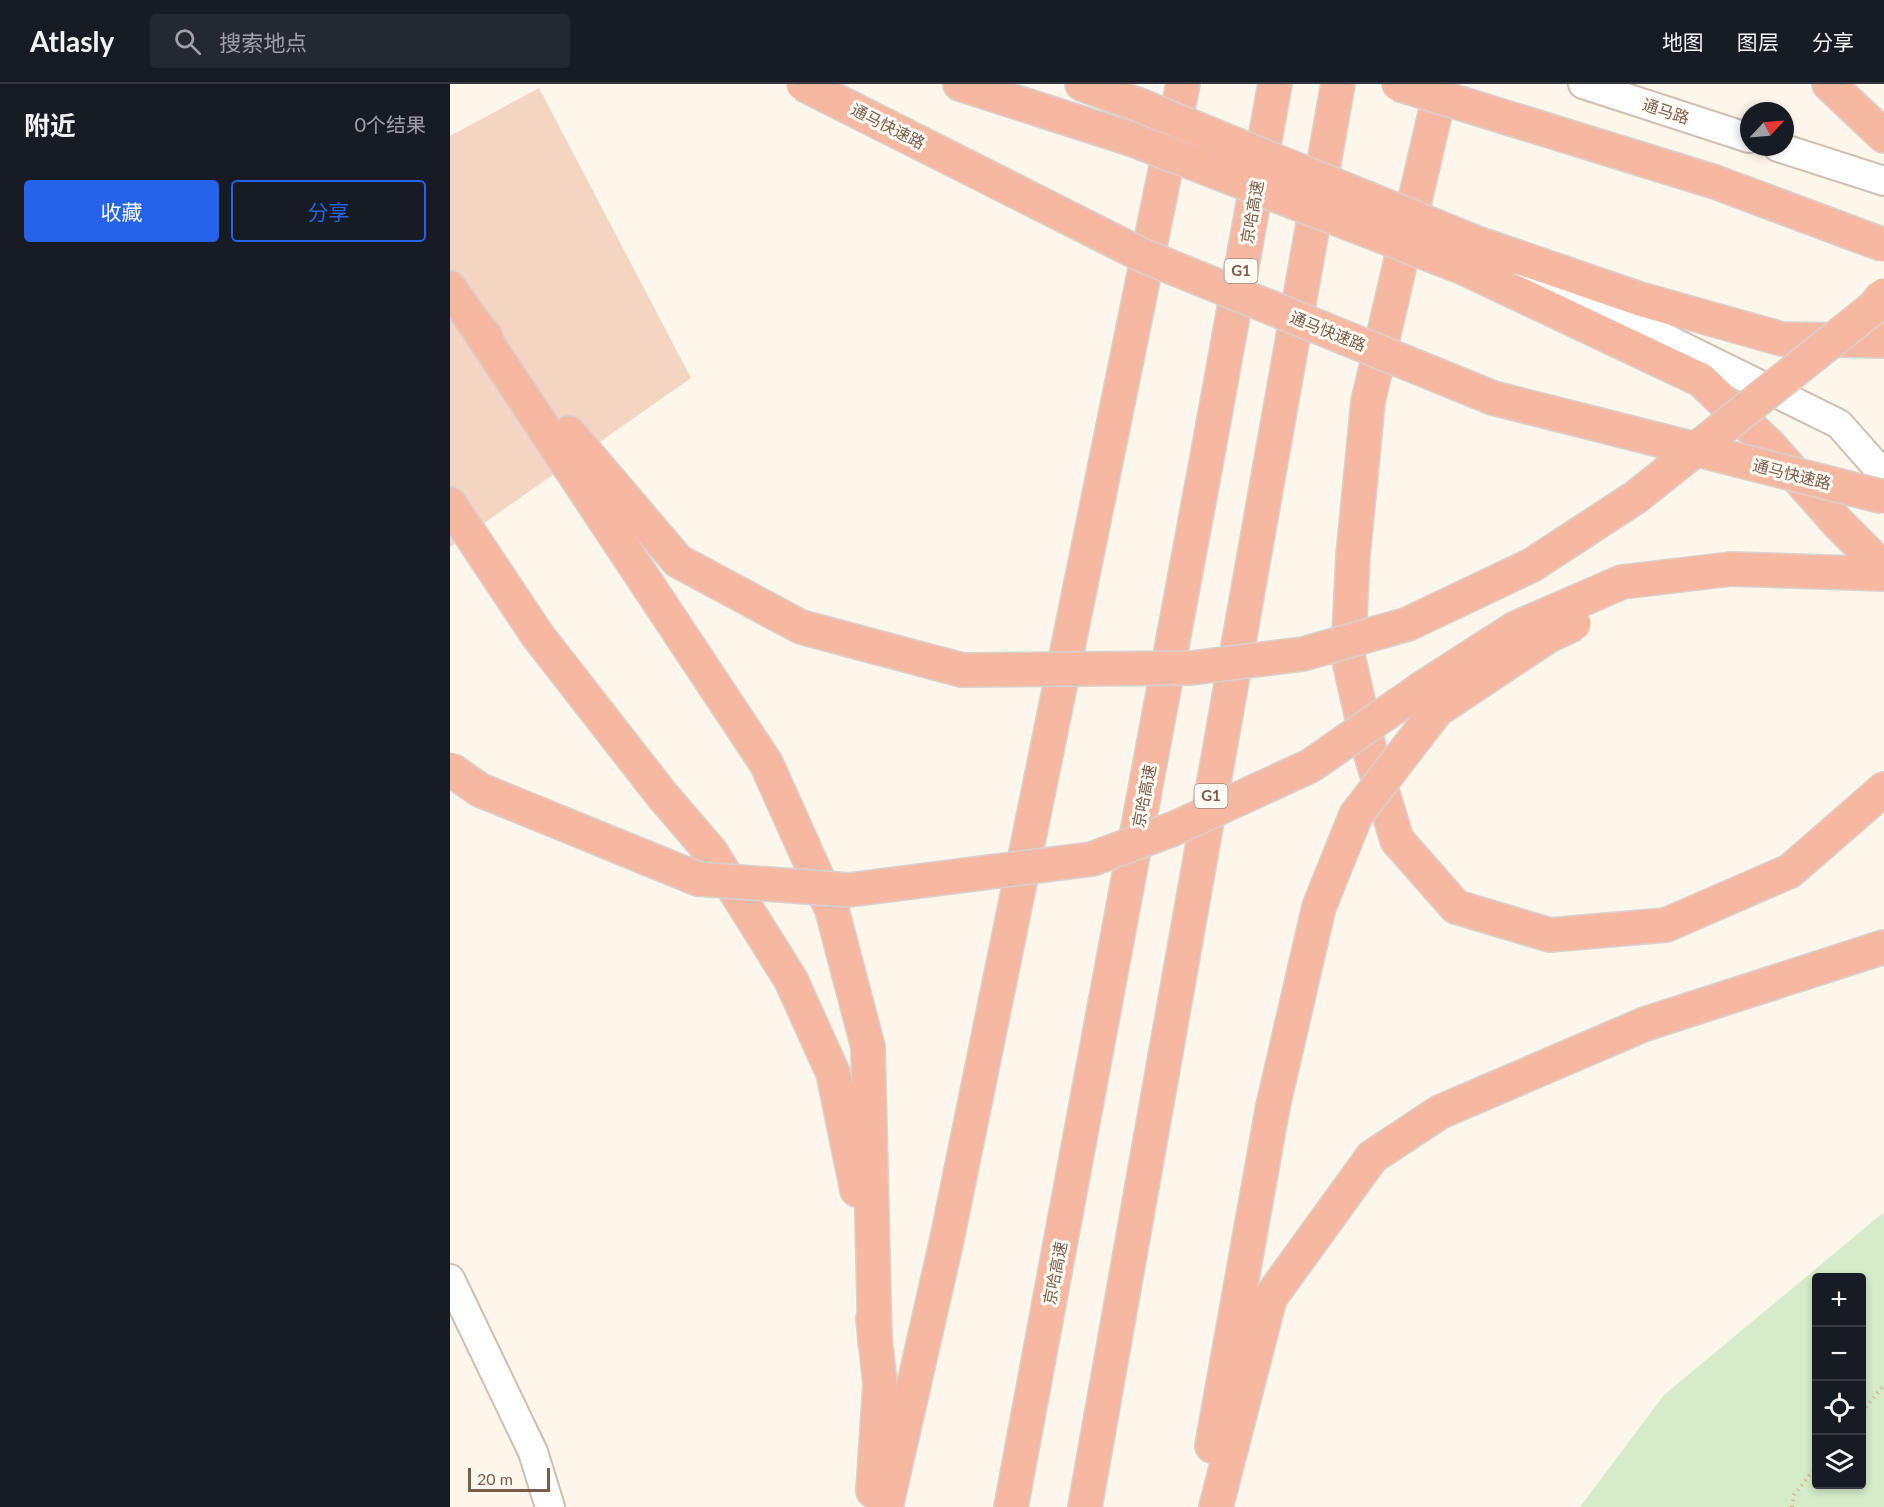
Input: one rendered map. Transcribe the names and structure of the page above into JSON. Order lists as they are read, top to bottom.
{
  "streets": {
    "highway": ["通马快速路", "京哈高速", "G1"],
    "street": ["通马路"]
  },
  "scale_bar": "20 m",
  "north": "top right",
  "page": {
    "header": "Atlasly",
    "search": "搜索地点",
    "nav": ["地图", "图层", "分享"],
    "heading": ["附近", "0个结果"],
    "buttons": ["收藏", "分享"],
    "map_buttons": ["+", "−"],
    "scale": "20 m"
  }
}
